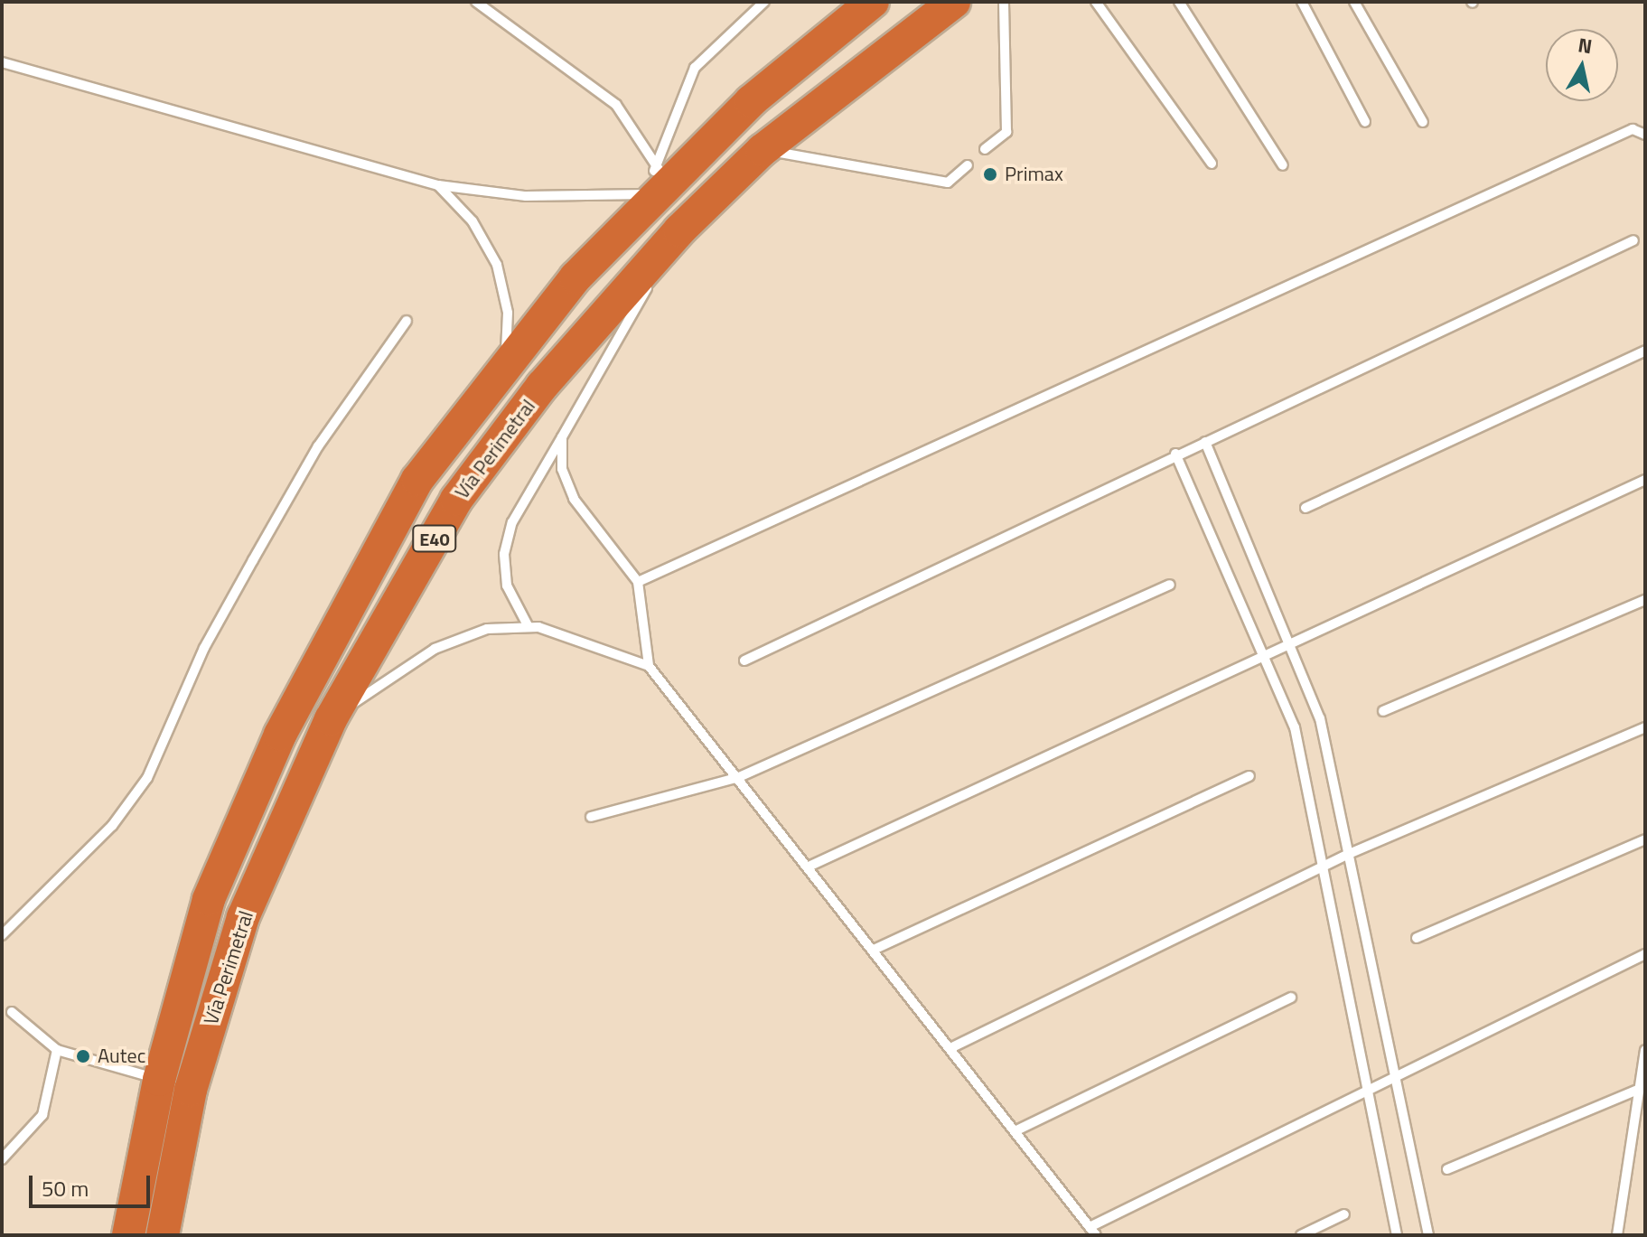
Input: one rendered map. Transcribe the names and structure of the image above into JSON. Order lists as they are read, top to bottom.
{
  "streets": {
    "highway": ["Vía Perimetral", "E40"]
  },
  "places": ["Primax", "Autec"],
  "scale_bar": "50 m",
  "north": "top"
}
